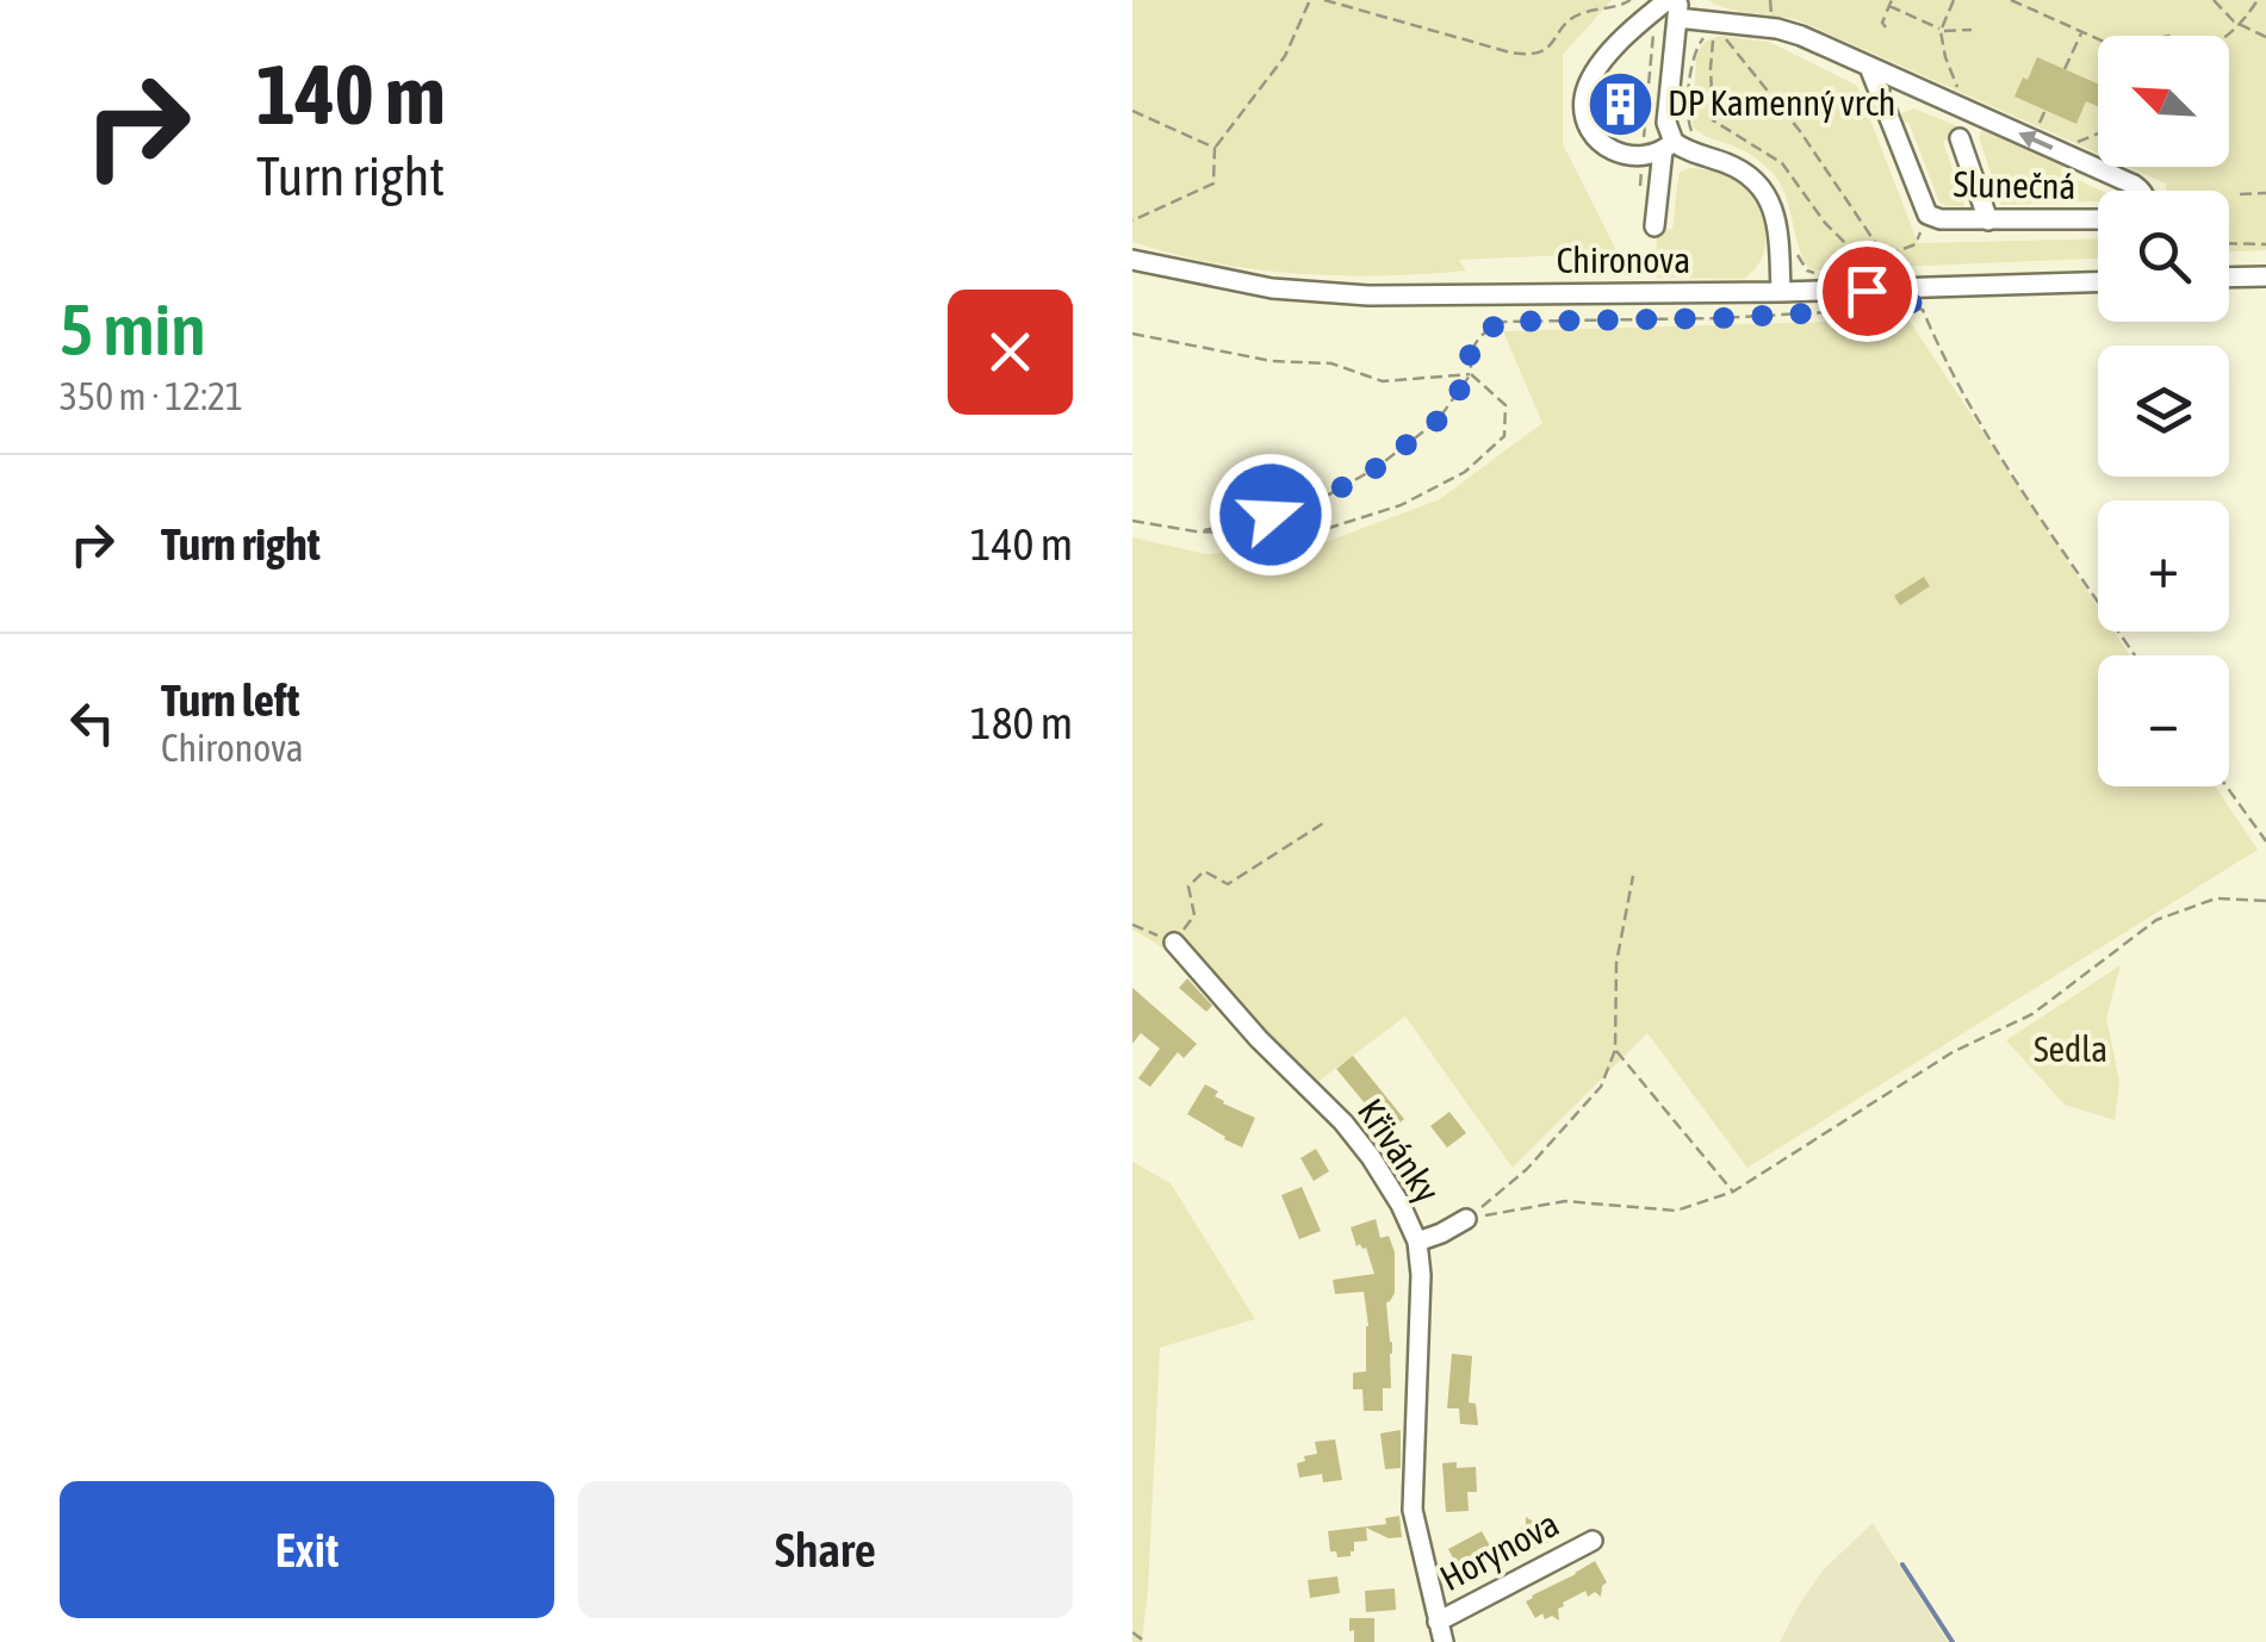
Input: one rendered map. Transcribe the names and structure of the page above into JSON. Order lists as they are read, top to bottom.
{
  "streets": {
    "street": [
      "Slunečná",
      "Chironova",
      "Křivánky",
      "Horynova"
    ]
  },
  "crossings": [
    ["Křivánky", "Horynova"]
  ],
  "one_way": ["Slunečná"],
  "parks": ["Sedla"],
  "places": {
    "building": ["DP Kamenný vrch"]
  },
  "north": "top left",
  "page": {
    "turn": ["140 m", "Turn right"],
    "map_buttons": ["+", "−"],
    "heading": ["5 min", "350 m · 12:21"],
    "list": [
      {
        "name": "Turn right",
        "value": "140 m"
      },
      {
        "name": "Turn left",
        "note": "Chironova",
        "value": "180 m"
      }
    ],
    "buttons": ["Exit", "Share"]
  }
}
